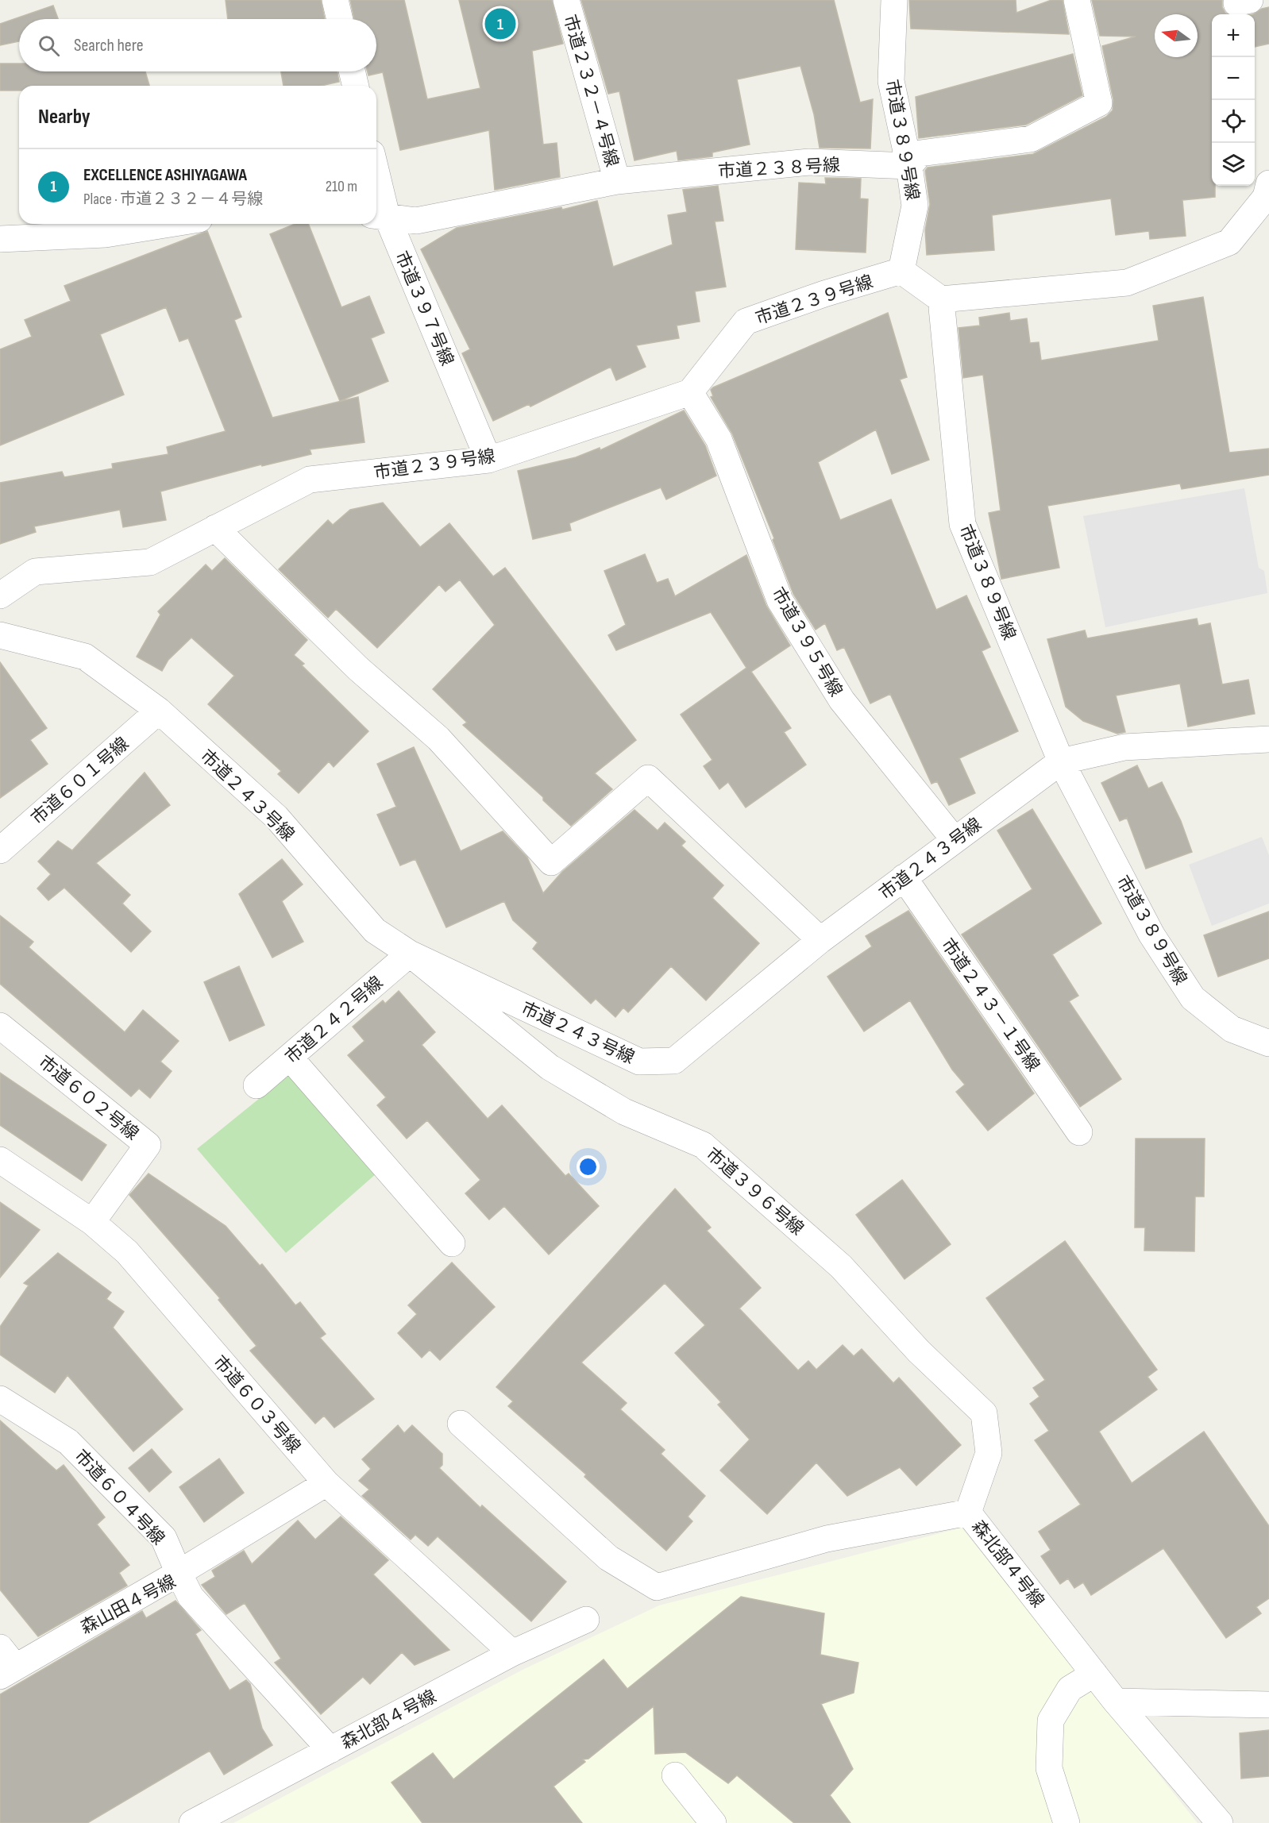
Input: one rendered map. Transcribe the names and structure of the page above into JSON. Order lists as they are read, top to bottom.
{
  "streets": {
    "street": [
      "市道２３２－４号線",
      "市道３８９号線",
      "市道２３８号線",
      "市道２３９号線",
      "市道３９７号線",
      "市道３９５号線",
      "市道６０１号線",
      "市道２４３号線",
      "市道２４３－１号線",
      "市道２４２号線",
      "市道６０２号線",
      "市道３９６号線",
      "市道６０３号線",
      "市道６０４号線",
      "森北部４号線",
      "森山田４号線"
    ]
  },
  "crossings": [
    ["市道２３２－４号線", "市道２３８号線"],
    ["市道３８９号線", "市道２３８号線"],
    ["市道３８９号線", "市道２３９号線"],
    ["市道３８９号線", "市道２４３号線"],
    ["市道２３８号線", "市道３９７号線"],
    ["市道２３９号線", "市道３９７号線"],
    ["市道２３９号線", "市道３９５号線"],
    ["市道３９５号線", "市道２４３号線"],
    ["市道６０１号線", "市道２４３号線"],
    ["市道２４３号線", "市道２４３－１号線"],
    ["市道２４３号線", "市道２４２号線"],
    ["市道２４３号線", "市道３９６号線"],
    ["市道２４２号線", "市道３９６号線"],
    ["市道６０２号線", "市道６０３号線"],
    ["市道３９６号線", "森北部４号線"],
    ["市道６０３号線", "森北部４号線"],
    ["市道６０４号線", "森山田４号線"],
    ["森北部４号線", "森山田４号線"]
  ],
  "north": "left",
  "page": {
    "pins": "1",
    "map_buttons": ["+", "−"],
    "search": "Search here",
    "heading": "Nearby",
    "list": [
      {
        "mark": "1",
        "name": "EXCELLENCE ASHIYAGAWA",
        "note": "Place · 市道２３２－４号線",
        "value": "210 m"
      }
    ]
  }
}
